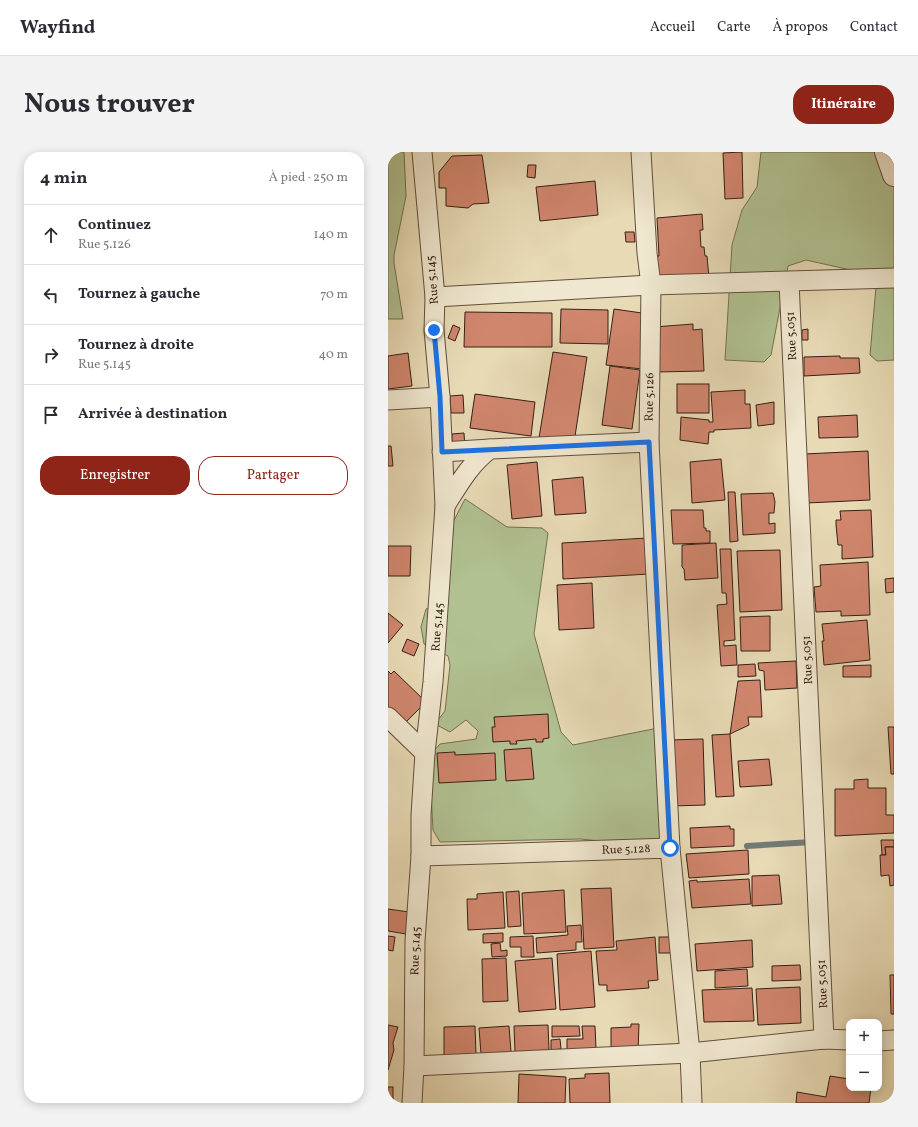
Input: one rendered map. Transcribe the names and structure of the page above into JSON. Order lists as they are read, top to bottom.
{
  "streets": {
    "street": [
      "Rue 5.145",
      "Rue 5.051",
      "Rue 5.126",
      "Rue 5.128"
    ]
  },
  "crossings": [
    ["Rue 5.145", "Rue 5.128"],
    ["Rue 5.126", "Rue 5.128"]
  ],
  "page": {
    "header": "Wayfind",
    "nav": [
      "Accueil",
      "Carte",
      "À propos",
      "Contact"
    ],
    "title": "Nous trouver",
    "buttons": [
      "Itinéraire",
      ["Enregistrer", "Partager"]
    ],
    "heading": ["4 min", "À pied · 250 m"],
    "list": [
      ["Continuez", "Rue 5.126", "140 m"],
      ["Tournez à gauche", "70 m"],
      ["Tournez à droite", "Rue 5.145", "40 m"],
      "Arrivée à destination"
    ],
    "map_buttons": ["+", "−"]
  }
}
